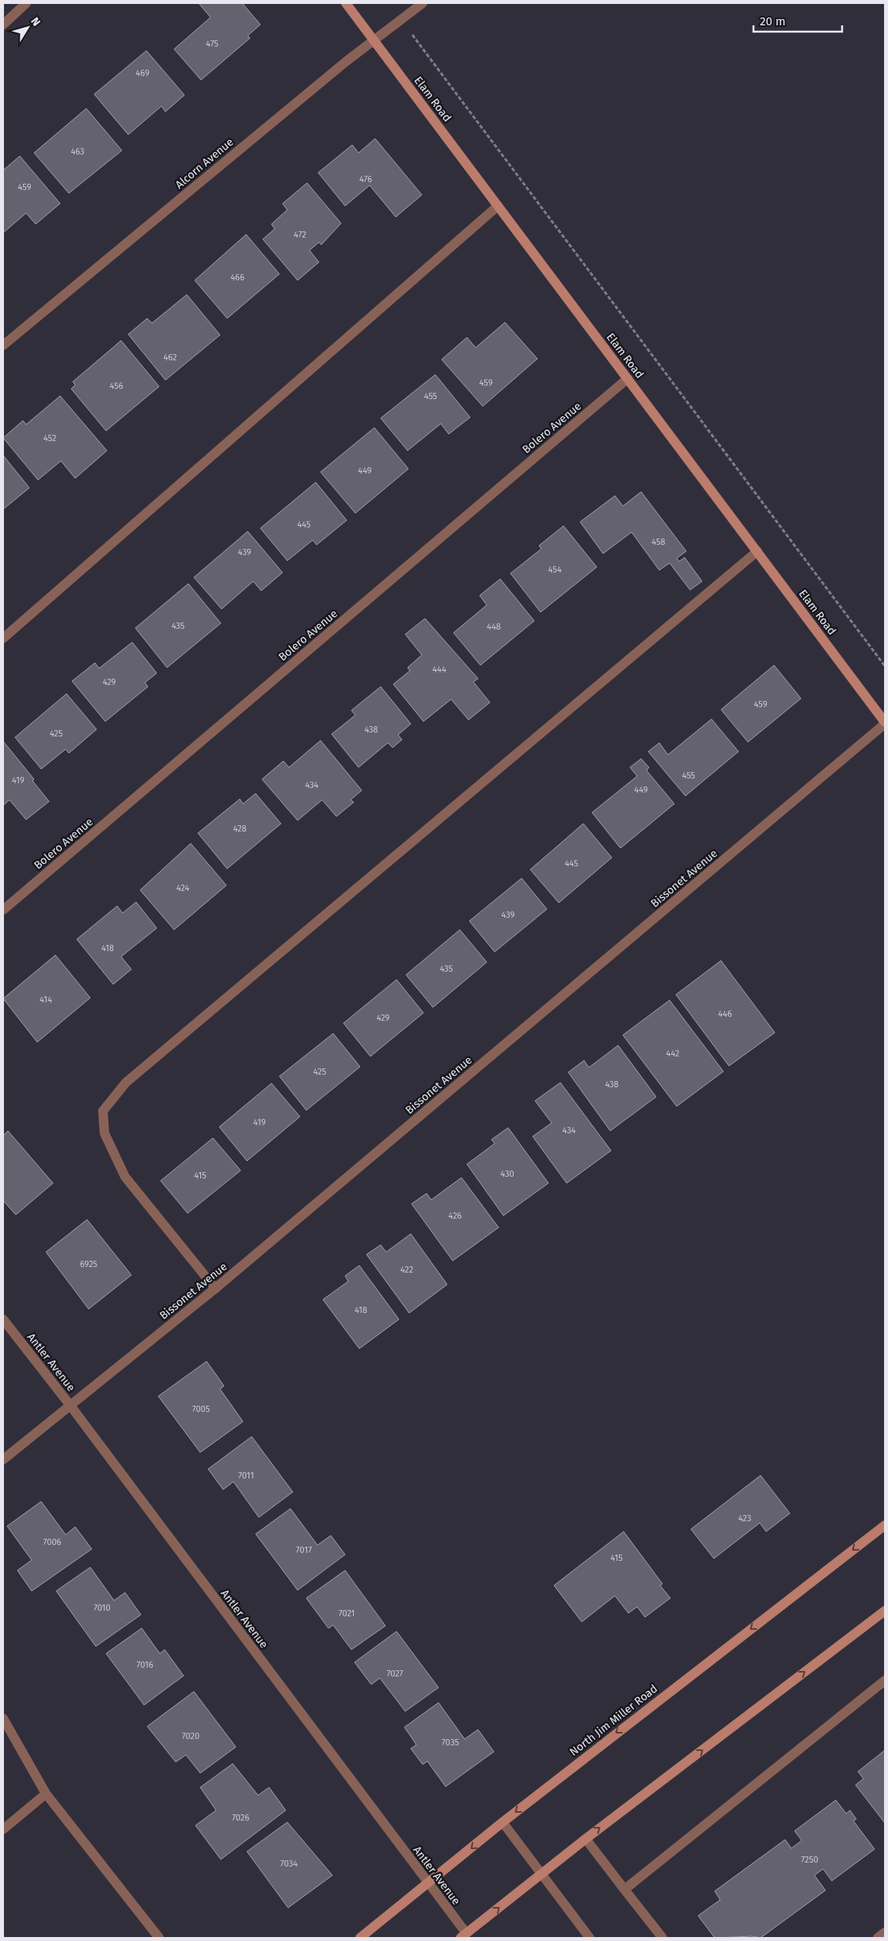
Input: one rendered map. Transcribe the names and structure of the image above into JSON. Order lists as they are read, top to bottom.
{
  "streets": {
    "main road": ["Elam Road", "North Jim Miller Road"],
    "street": [
      "Alcorn Avenue",
      "Bolero Avenue",
      "Bissonet Avenue",
      "Antler Avenue"
    ]
  },
  "crossings": [
    ["Elam Road", "Alcorn Avenue"],
    ["Elam Road", "Bolero Avenue"],
    ["Elam Road", "Bissonet Avenue"],
    ["Bissonet Avenue", "Antler Avenue"],
    ["Antler Avenue", "North Jim Miller Road"]
  ],
  "house_numbers": [
    "475",
    "469",
    "463",
    "476",
    "459",
    "472",
    "466",
    "462",
    "459",
    "456",
    "455",
    "452",
    "449",
    "445",
    "458",
    "439",
    "454",
    "435",
    "448",
    "444",
    "429",
    "459",
    "438",
    "425",
    "455",
    "419",
    "434",
    "449",
    "428",
    "445",
    "424",
    "439",
    "418",
    "435",
    "414",
    "446",
    "429",
    "442",
    "425",
    "438",
    "419",
    "434",
    "430",
    "415",
    "426",
    "6925",
    "422",
    "418",
    "7005",
    "7011",
    "423",
    "7006",
    "7017",
    "415",
    "7010",
    "7021",
    "7016",
    "7027",
    "7020",
    "7035",
    "7026",
    "7250",
    "7034"
  ],
  "scale_bar": "20 m",
  "north": "top right"
}
